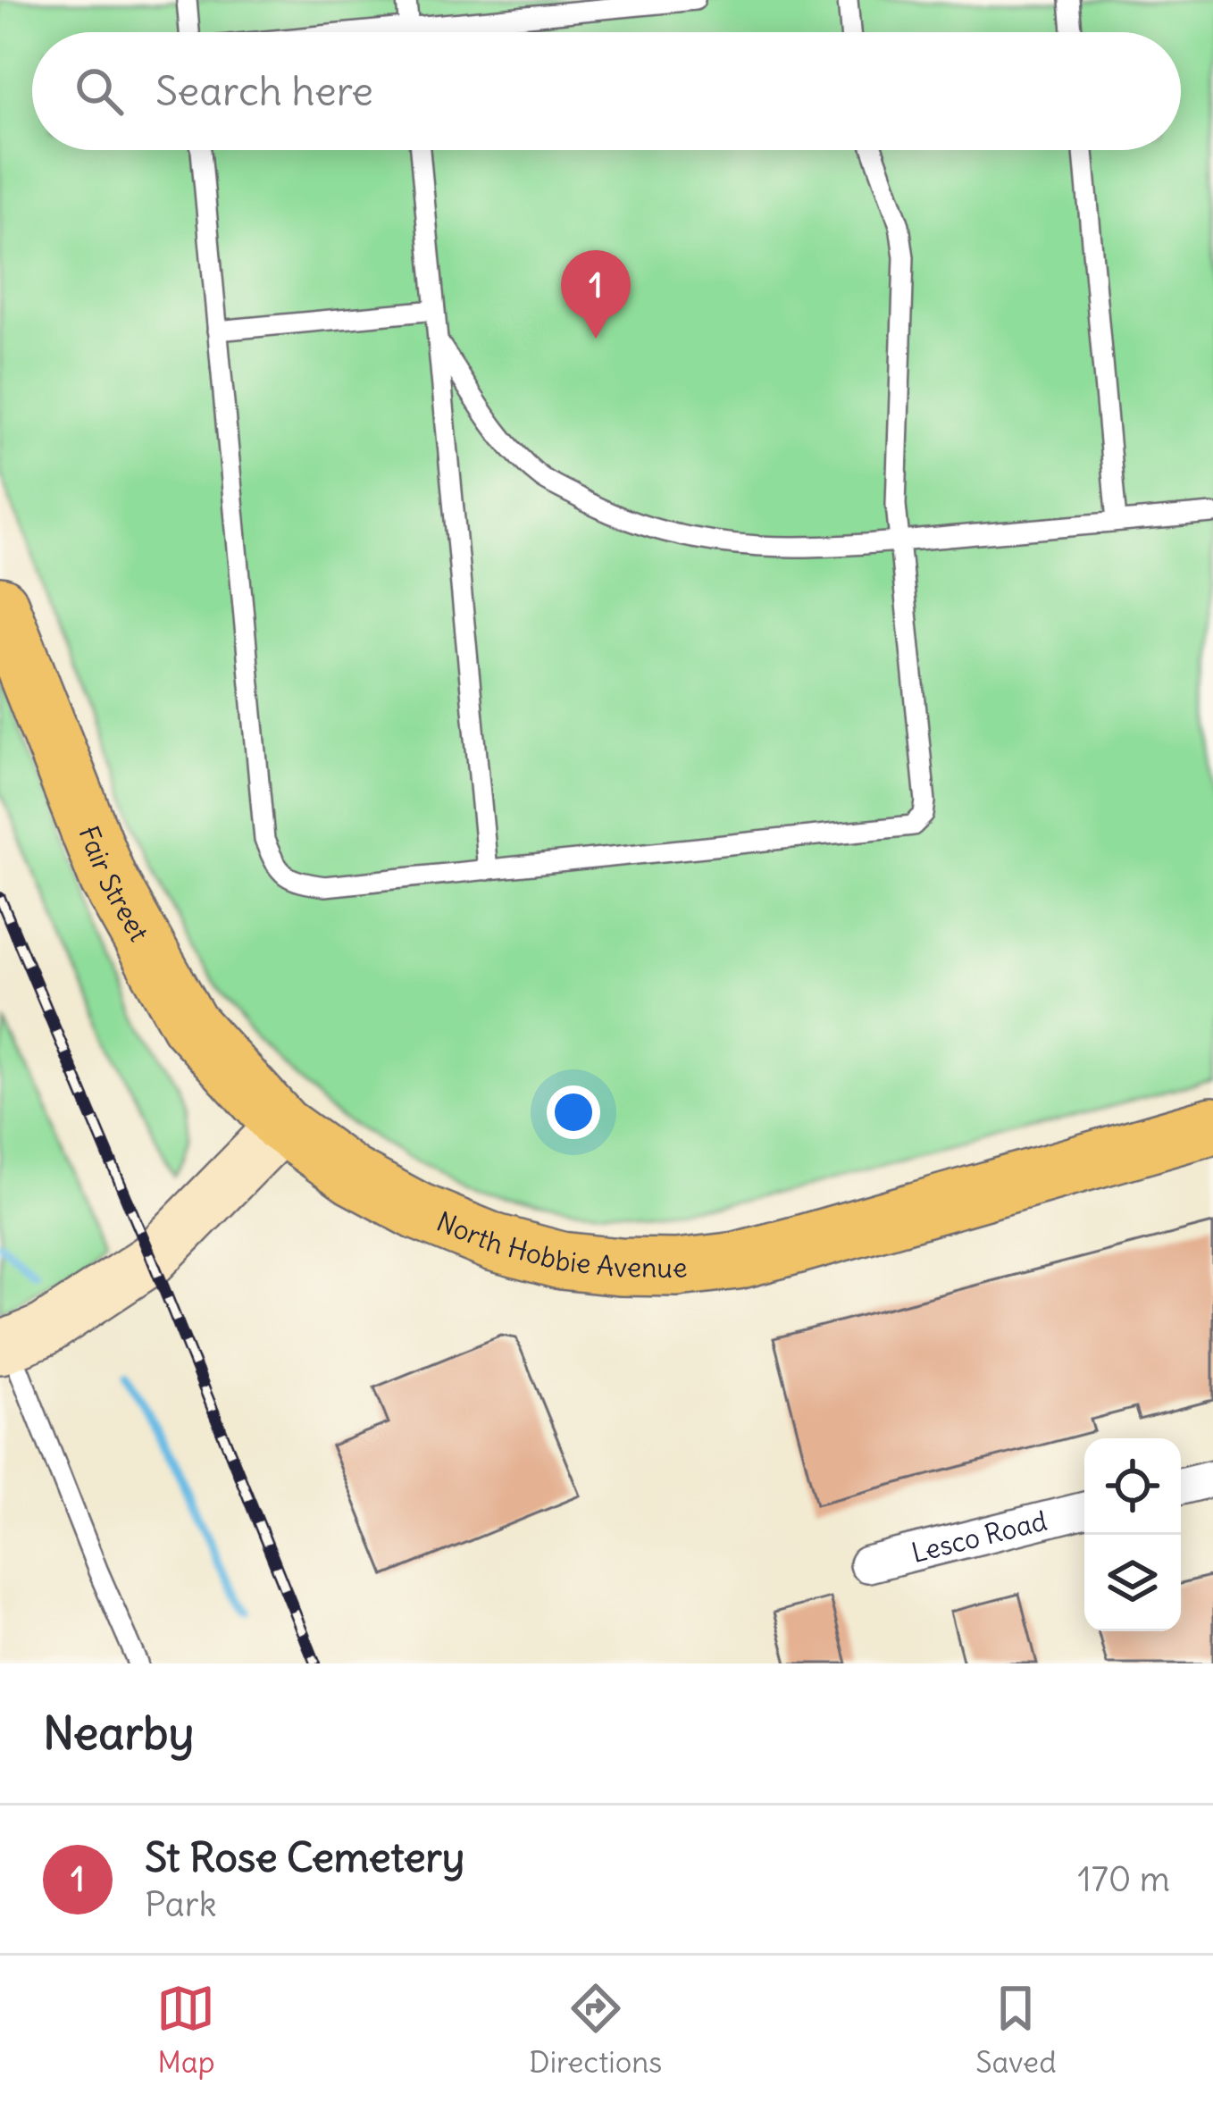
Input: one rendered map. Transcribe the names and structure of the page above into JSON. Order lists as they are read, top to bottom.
{
  "streets": {
    "main road": ["Fair Street", "North Hobbie Avenue"],
    "street": ["Lesco Road"]
  },
  "crossings": [
    ["Fair Street", "North Hobbie Avenue"]
  ],
  "page": {
    "search": "Search here",
    "pins": "1",
    "heading": "Nearby",
    "list": [
      {
        "mark": "1",
        "name": "St Rose Cemetery",
        "note": "Park",
        "value": "170 m"
      }
    ],
    "nav": ["Map", "Directions", "Saved"]
  }
}
